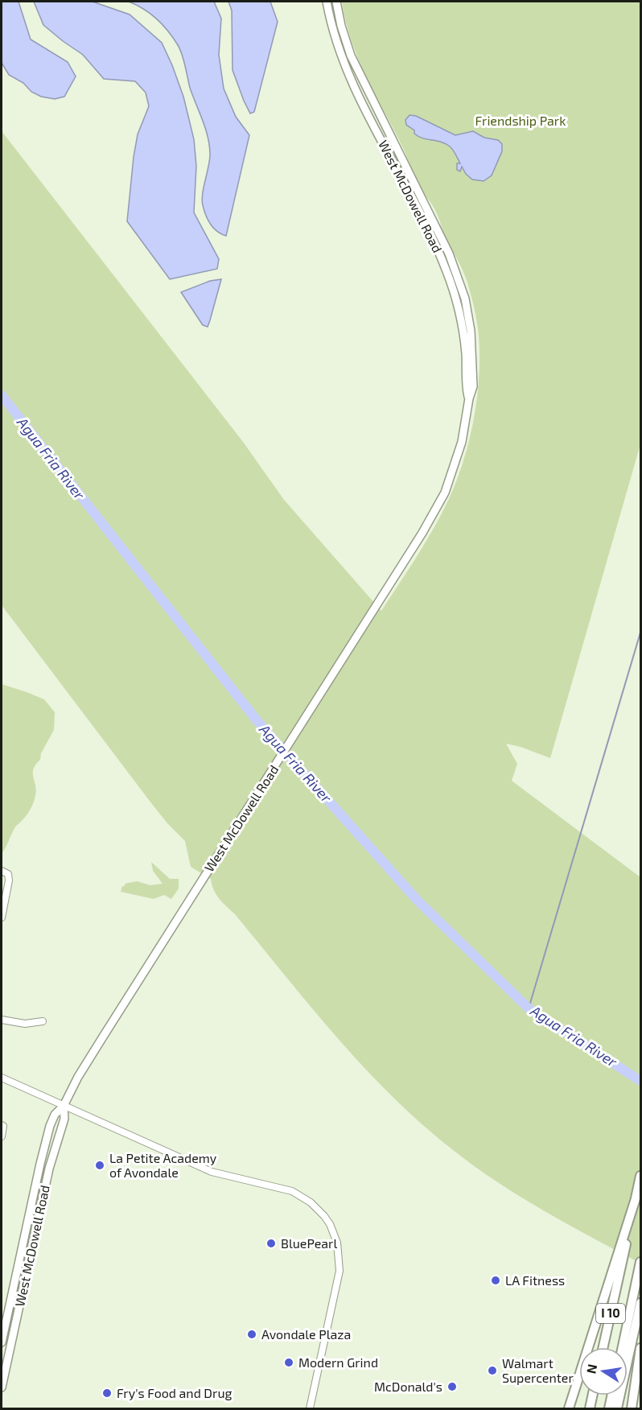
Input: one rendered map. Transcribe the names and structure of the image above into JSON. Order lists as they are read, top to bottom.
{
  "streets": {
    "highway": ["I 10"],
    "main road": ["West McDowell Road"]
  },
  "water": ["Agua Fria River"],
  "parks": ["Friendship Park"],
  "places": [
    "La Petite Academy of Avondale",
    "BluePearl",
    "LA Fitness",
    "Avondale Plaza",
    "Modern Grind",
    "Walmart Supercenter",
    "McDonald's",
    "Fry's Food and Drug"
  ],
  "north": "left"
}
